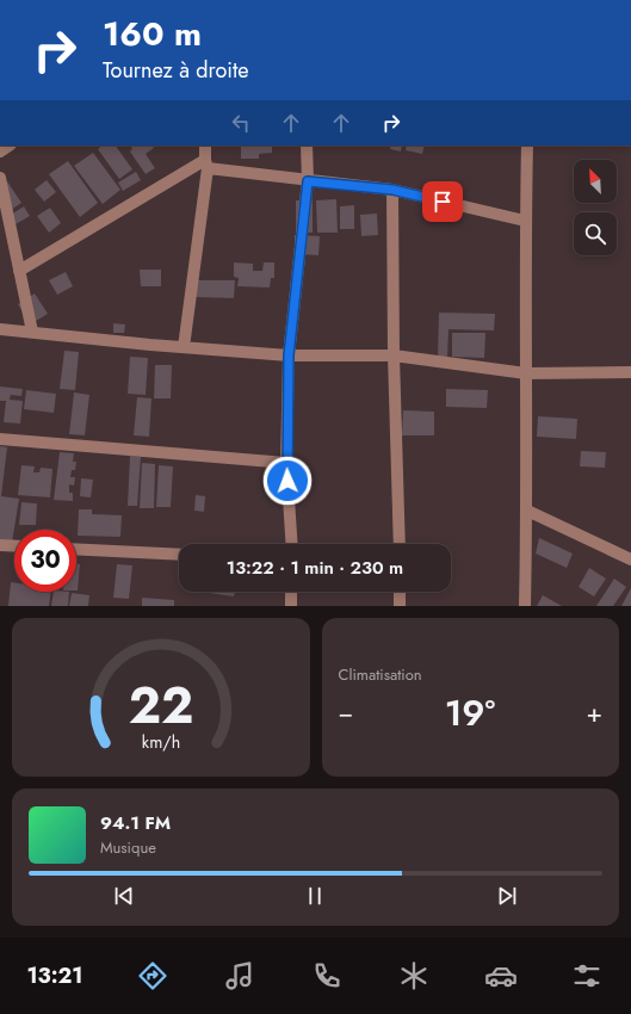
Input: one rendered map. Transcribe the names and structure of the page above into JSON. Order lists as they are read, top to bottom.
{
  "north": "top left",
  "page": {
    "turn": ["160 m", "Tournez à droite"],
    "limit": "30",
    "trip": "13:22 · 1 min · 230 m",
    "tile": "Climatisation",
    "heat": ["−", "19°", "+"],
    "song": ["94.1 FM", "Musique"],
    "tabs": "13:21",
    "gauge": ["22", "km/h"]
  }
}
